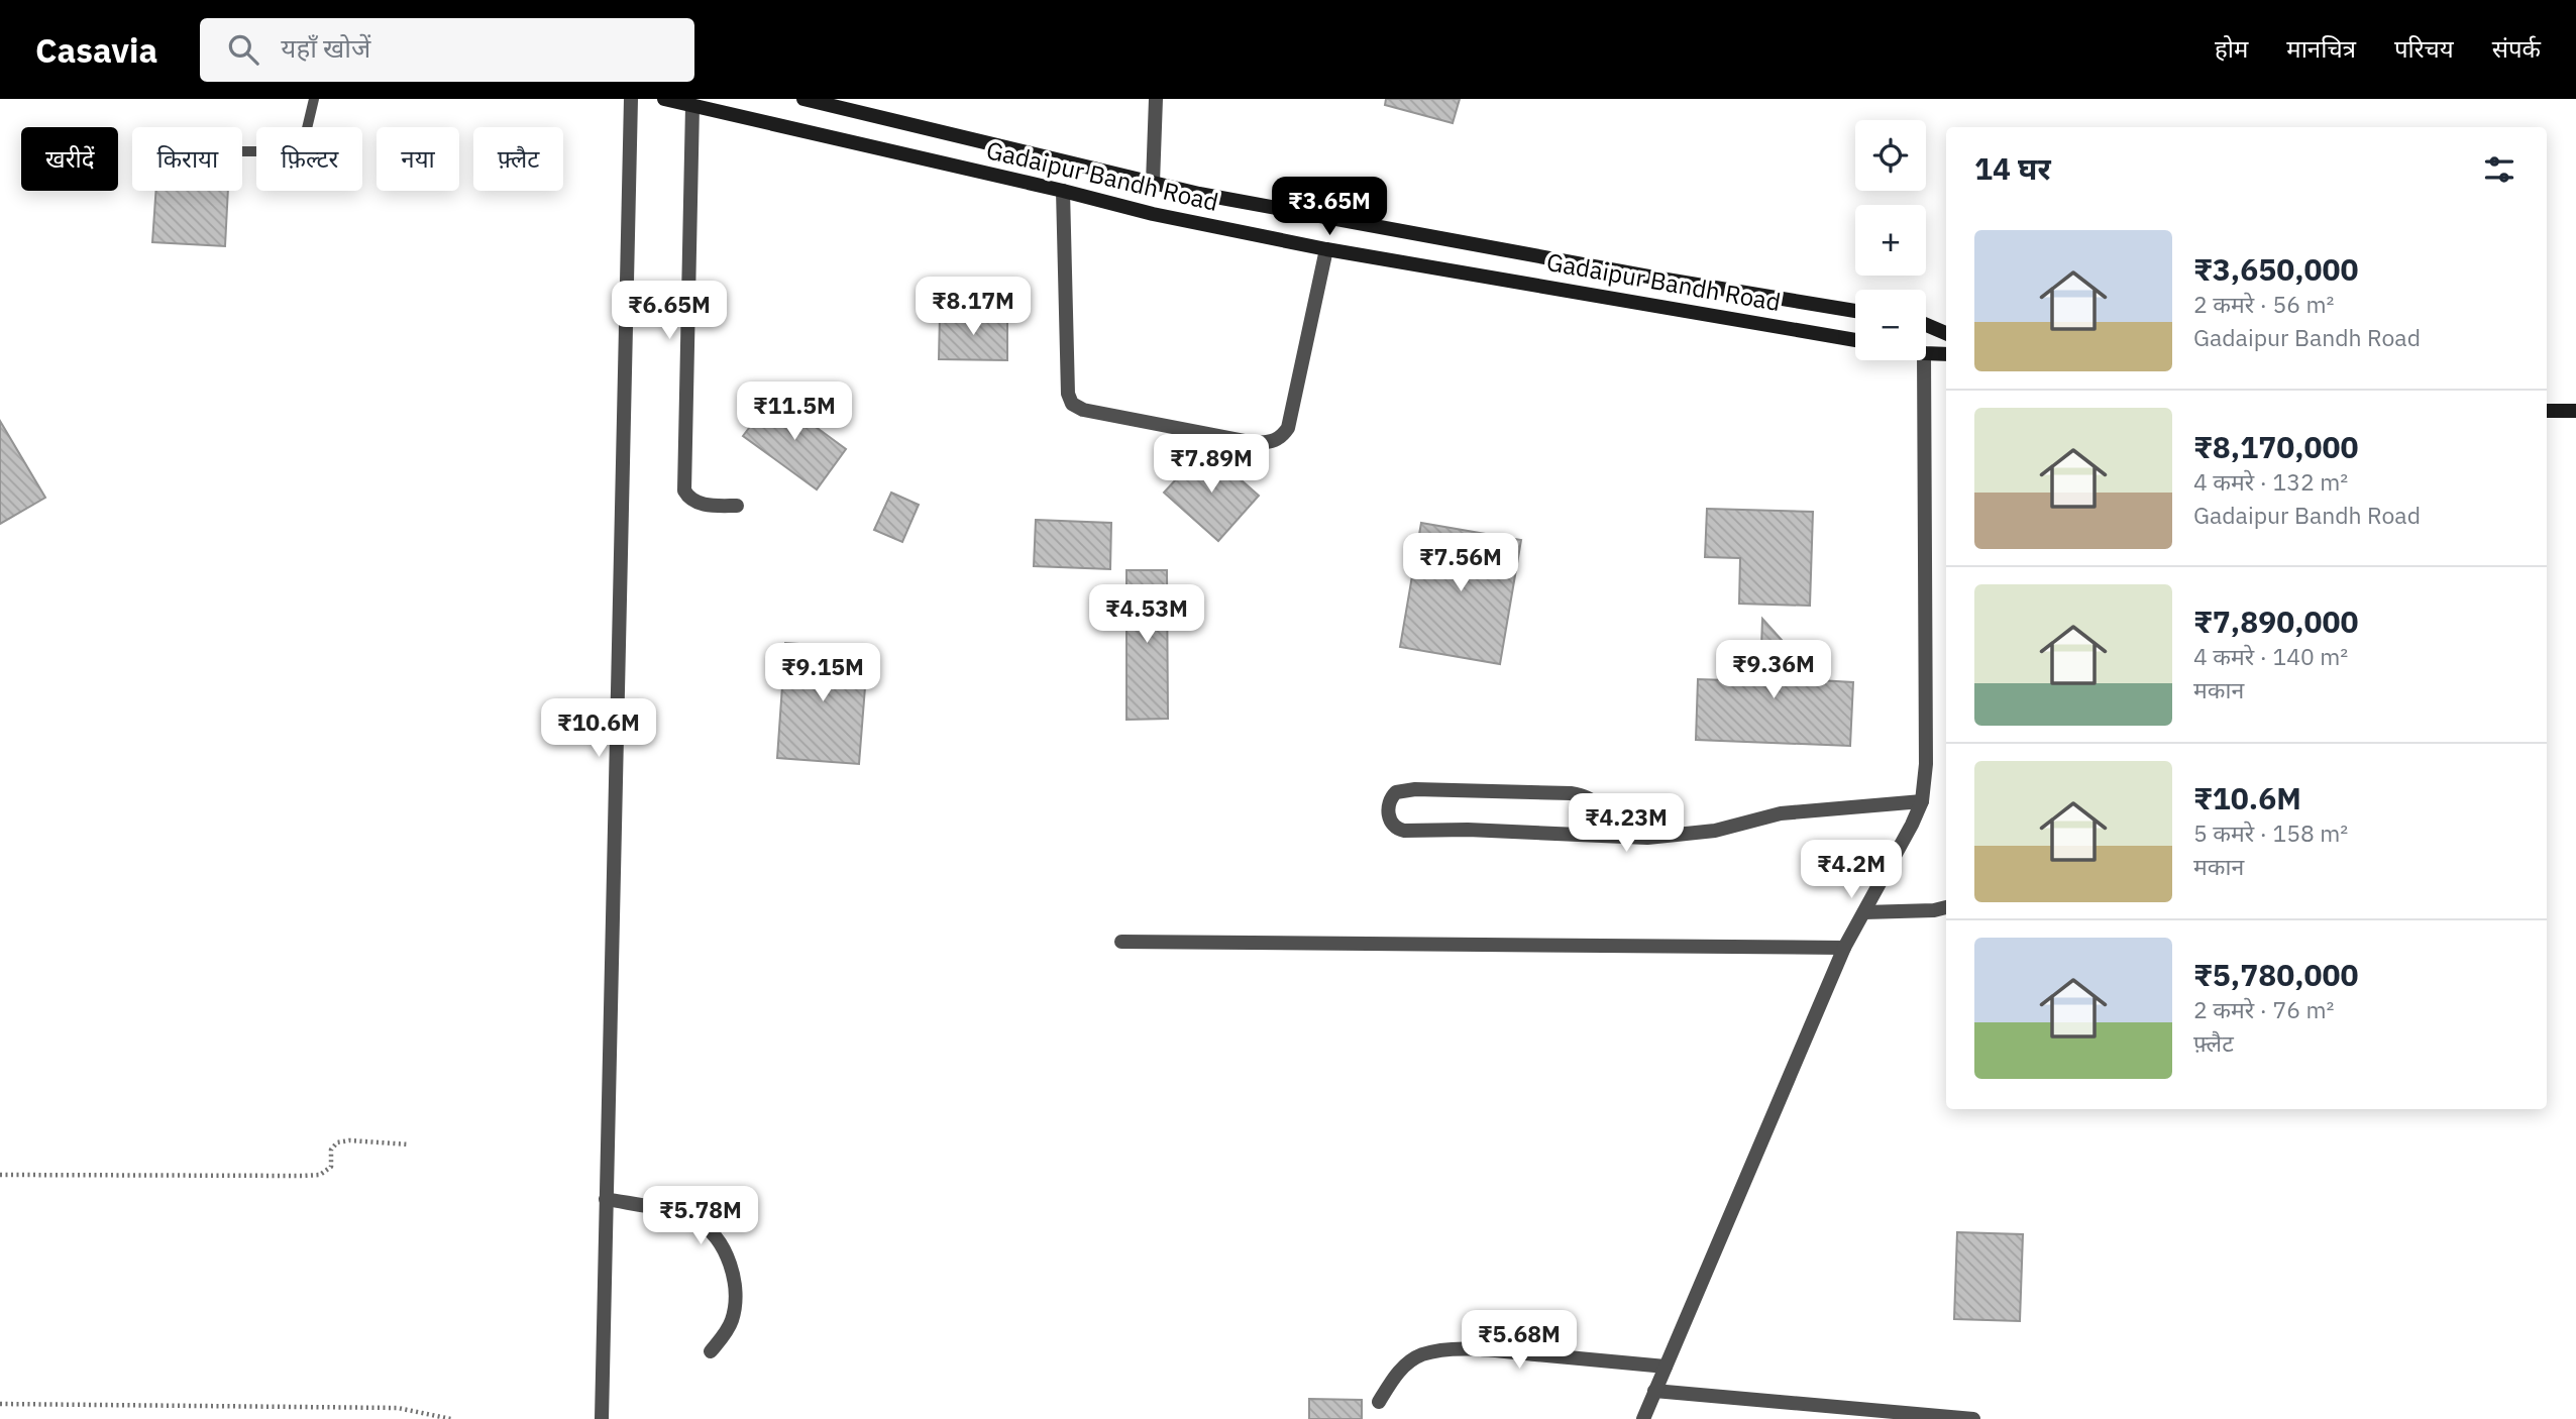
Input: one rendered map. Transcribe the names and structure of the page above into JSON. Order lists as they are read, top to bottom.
{
  "streets": {
    "street": ["Gadaipur Bandh Road"]
  },
  "page": {
    "header": "Casavia",
    "search": "यहाँ खोजें",
    "nav": [
      "होम",
      "मानचित्र",
      "परिचय",
      "संपर्क"
    ],
    "map_buttons": ["+", "−"],
    "chip": [
      "खरीदें",
      "किराया",
      "फ़िल्टर",
      "नया",
      "फ़्लैट"
    ],
    "heading": "14 घर",
    "price": [
      "₹3.65M",
      "₹8.17M",
      "₹6.65M",
      "₹11.5M",
      "₹7.89M",
      "₹7.56M",
      "₹4.53M",
      "₹9.36M",
      "₹9.15M",
      "₹10.6M",
      "₹4.23M",
      "₹4.2M",
      "₹5.78M",
      "₹5.68M"
    ],
    "list": [
      {
        "name": "₹3,650,000",
        "note": "2 कमरे · 56 m² · Gadaipur Bandh Road"
      },
      {
        "name": "₹8,170,000",
        "note": "4 कमरे · 132 m² · Gadaipur Bandh Road"
      },
      {
        "name": "₹7,890,000",
        "note": "4 कमरे · 140 m² · मकान"
      },
      {
        "name": "₹10.6M",
        "note": "5 कमरे · 158 m² · मकान"
      },
      {
        "name": "₹5,780,000",
        "note": "2 कमरे · 76 m² · फ़्लैट"
      }
    ]
  }
}
